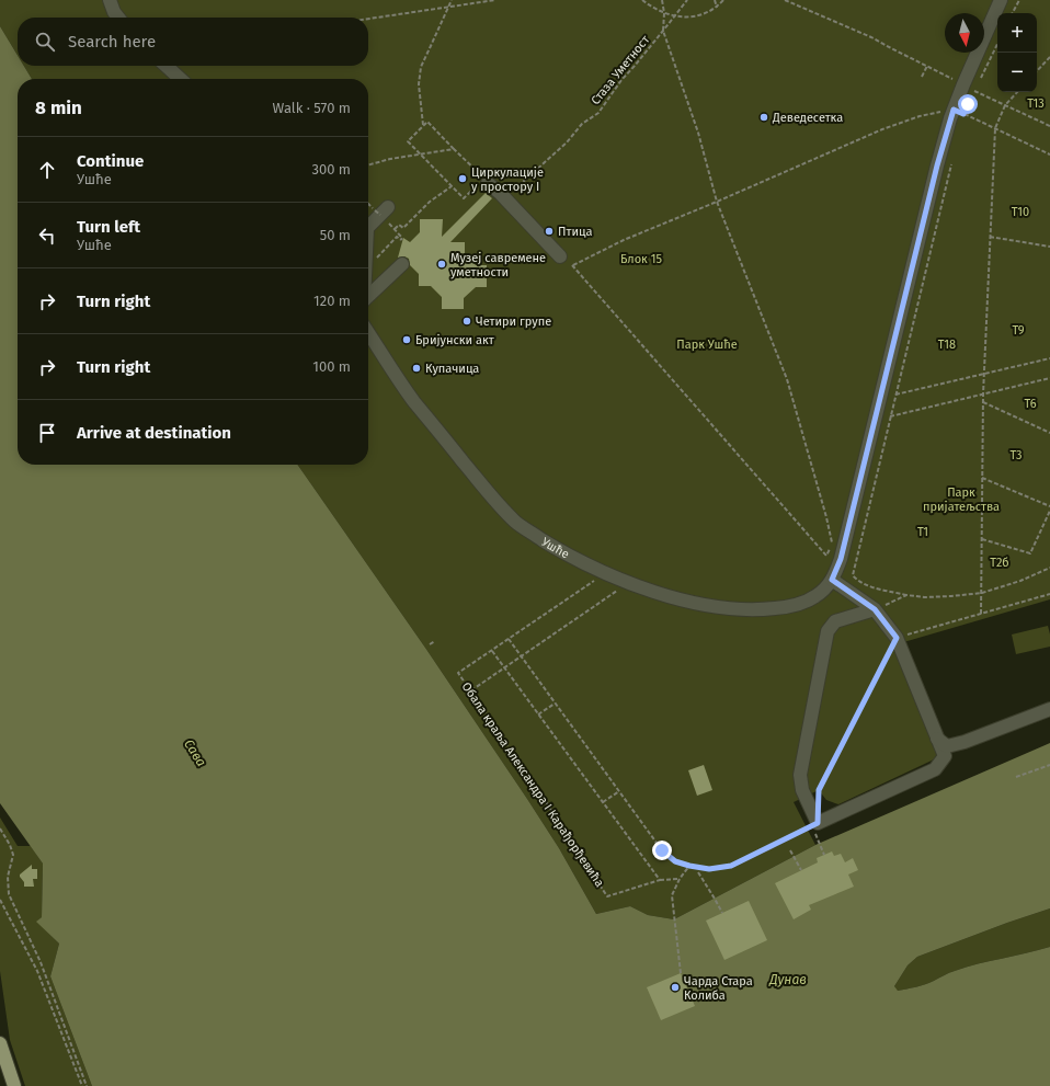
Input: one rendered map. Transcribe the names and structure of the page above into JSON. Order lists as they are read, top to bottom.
{
  "streets": {
    "street": ["Ушће"],
    "path": ["Стаза Уметност", "Обала краља Александра I Карађорђевића"]
  },
  "water": ["Сава", "Дунав"],
  "parks": [
    "Т13",
    "Т10",
    "Блок 15",
    "Т9",
    "Парк Ушће",
    "Т18",
    "Т6",
    "Т3",
    "Парк пријатељства",
    "Т1",
    "Т2б"
  ],
  "places": [
    "Деведесетка",
    "Циркулације у простору I",
    "Птица",
    "Музеј савремене уметности",
    "Четири групе",
    "Бријунски акт",
    "Купачица",
    "Чарда Стара Колиба"
  ],
  "north": "bottom",
  "page": {
    "map_buttons": ["+", "−"],
    "search": "Search here",
    "heading": ["8 min", "Walk · 570 m"],
    "list": [
      ["Continue", "Ушће", "300 m"],
      ["Turn left", "Ушће", "50 m"],
      ["Turn right", "120 m"],
      ["Turn right", "100 m"],
      "Arrive at destination"
    ]
  }
}
